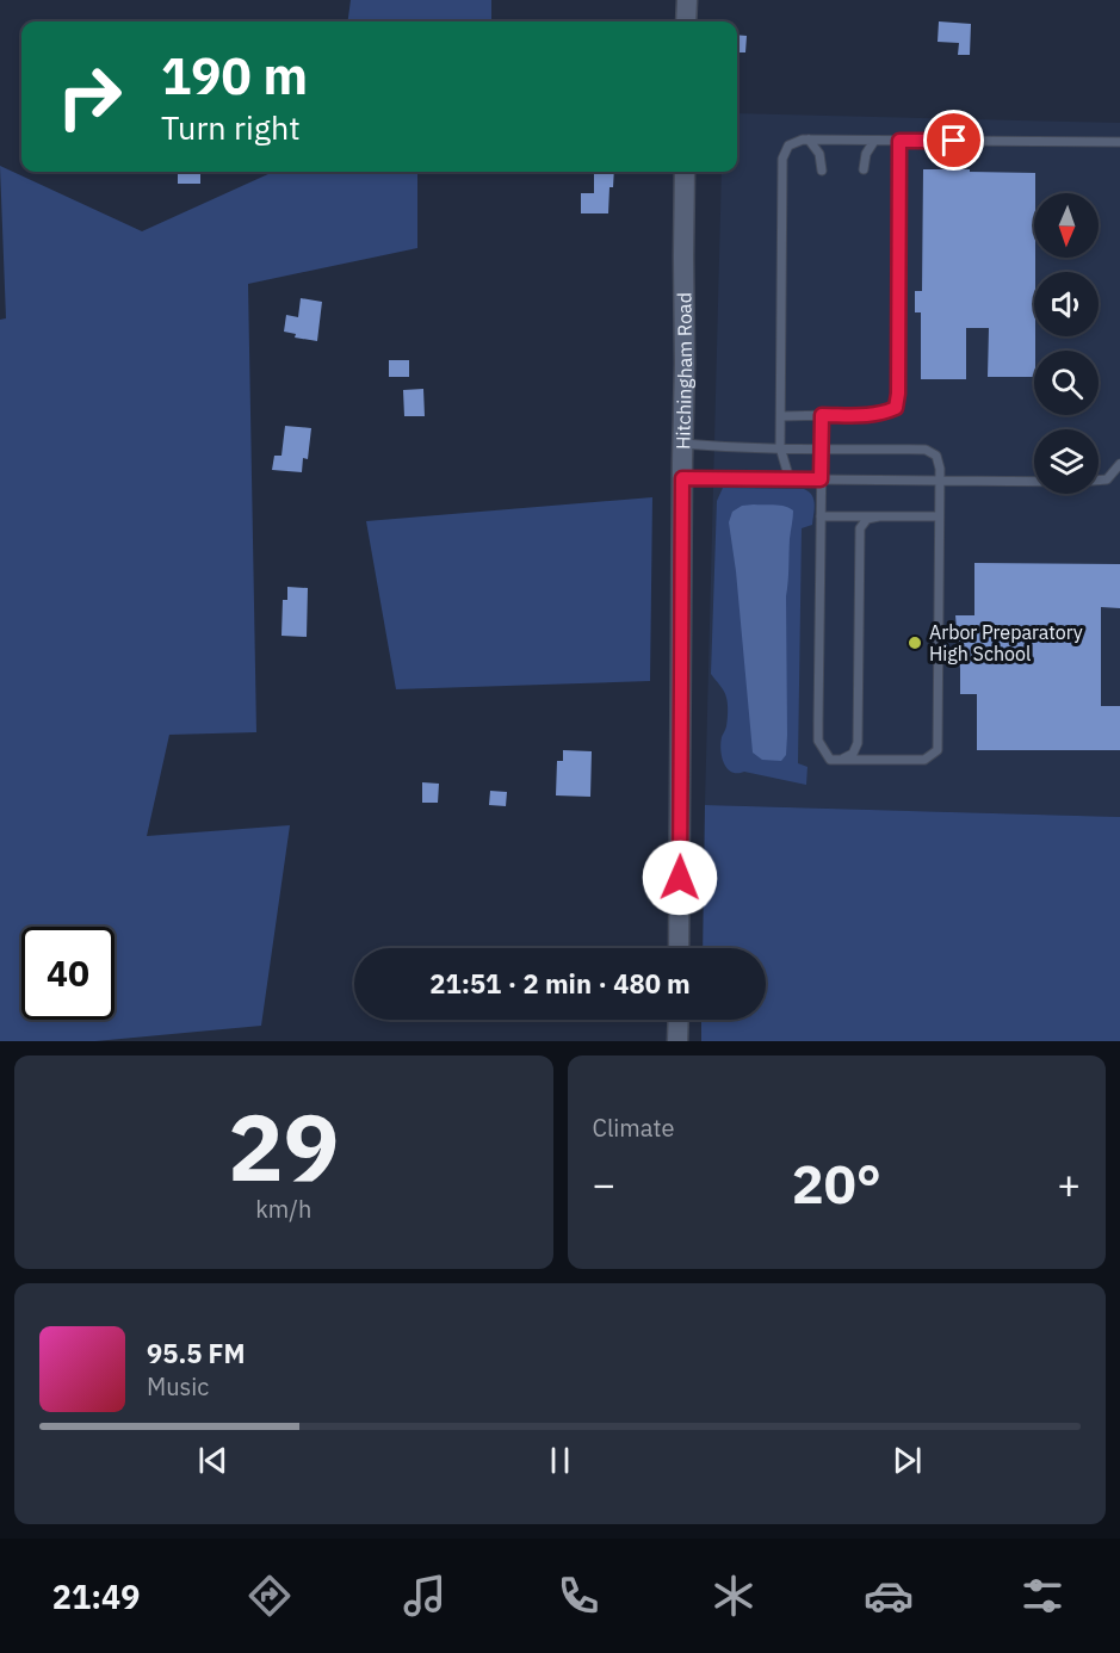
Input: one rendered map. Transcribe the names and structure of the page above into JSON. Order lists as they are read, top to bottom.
{
  "streets": {
    "street": ["Hitchingham Road"]
  },
  "places": ["Arbor Preparatory High School"],
  "north": "bottom",
  "page": {
    "turn": ["190 m", "Turn right"],
    "limit": "40",
    "trip": "21:51 · 2 min · 480 m",
    "tile": [
      ["29", "km/h"],
      "Climate"
    ],
    "heat": ["−", "20°", "+"],
    "song": ["95.5 FM", "Music"],
    "tabs": "21:49"
  }
}
